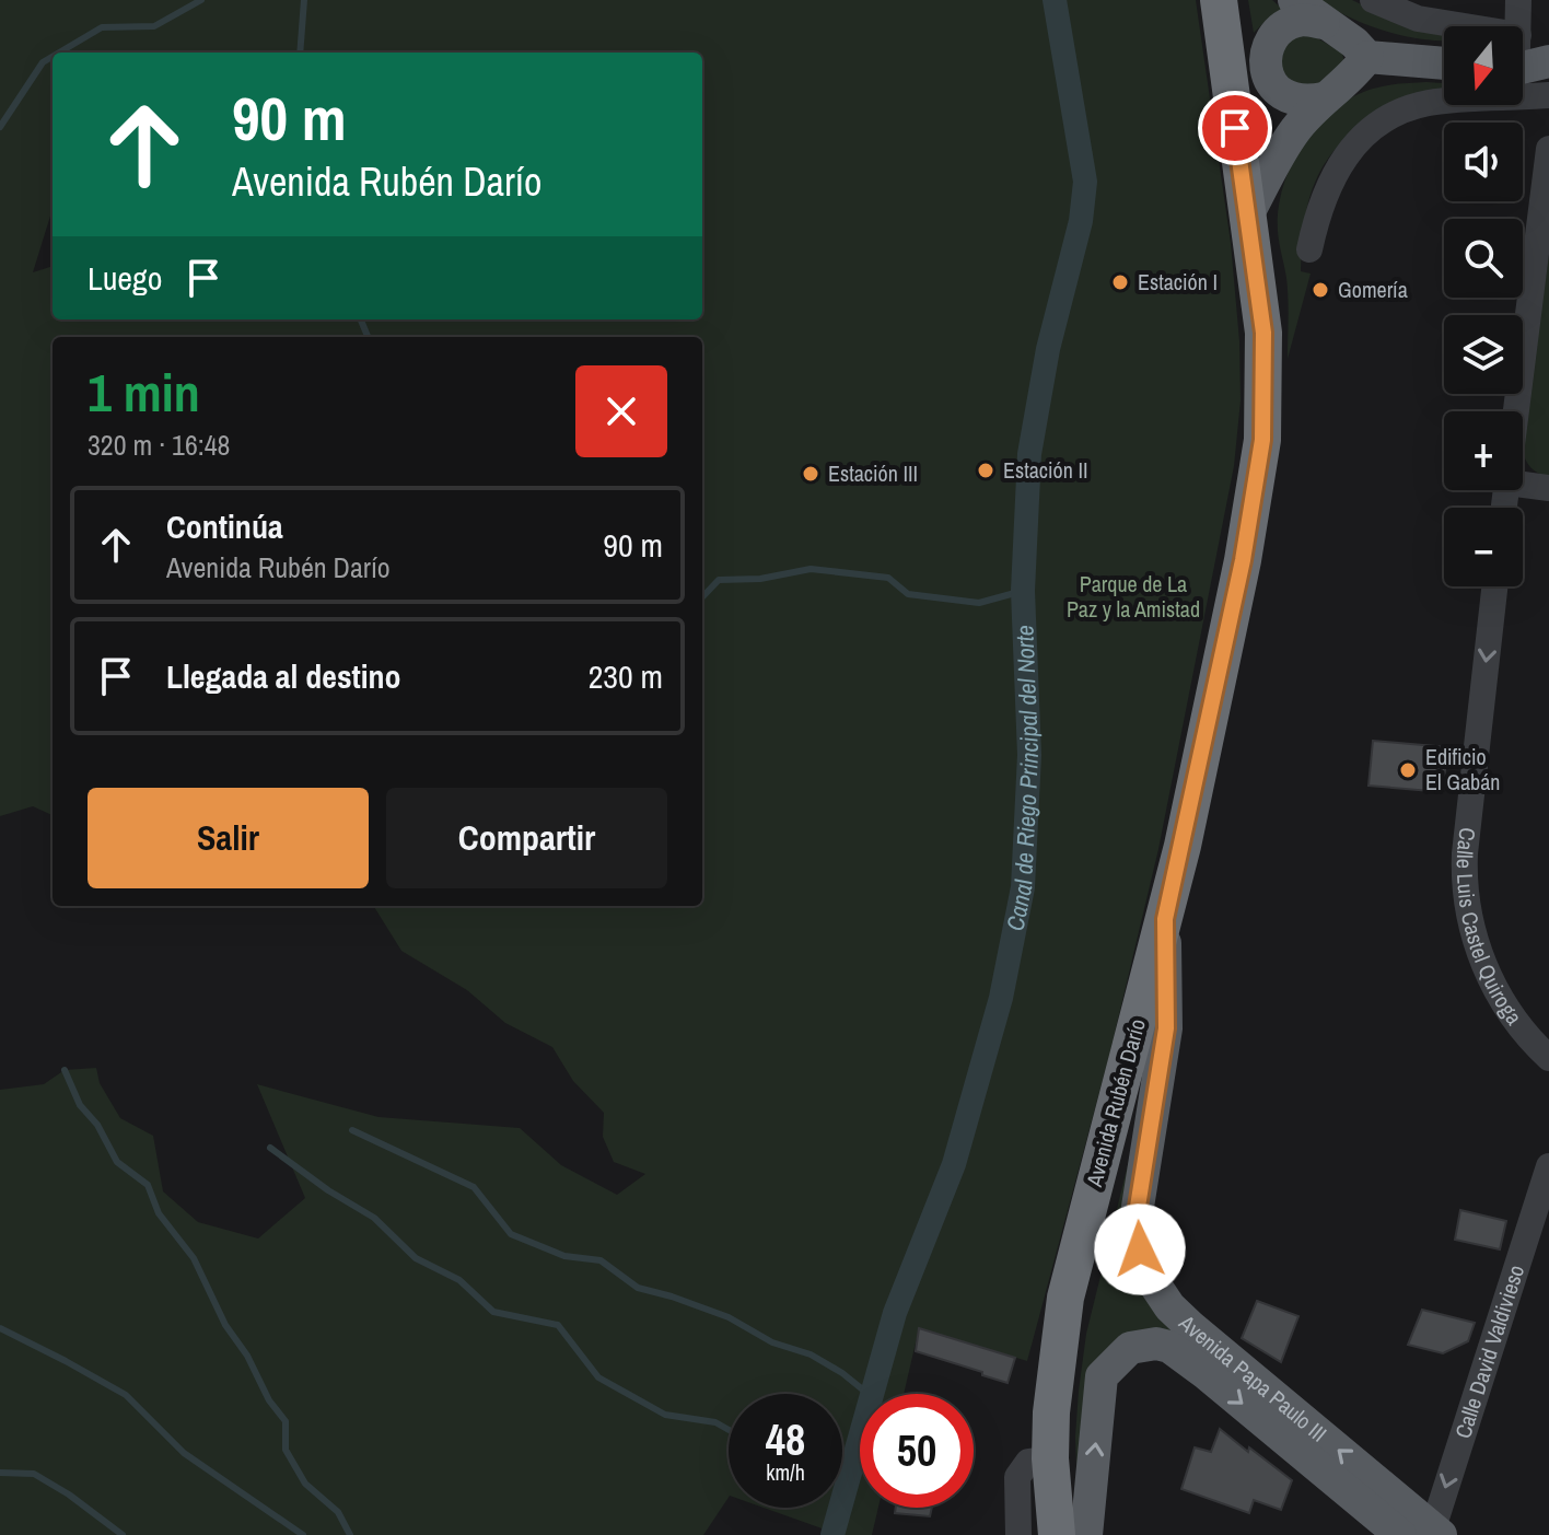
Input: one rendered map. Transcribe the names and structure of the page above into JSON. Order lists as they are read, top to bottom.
{
  "streets": {
    "highway": ["Avenida Rubén Darío"],
    "main road": ["Avenida Papa Paulo III"],
    "street": ["Calle Luis Castel Quiroga", "Calle David Valdivieso"]
  },
  "crossings": [
    ["Avenida Rubén Darío", "Avenida Papa Paulo III"],
    ["Calle David Valdivieso", "Avenida Papa Paulo III"]
  ],
  "one_way": ["Calle Luis Castel Quiroga", "Calle David Valdivieso"],
  "water": ["Canal de Riego Principal del Norte"],
  "parks": ["Parque de La Paz y la Amistad"],
  "places": [
    "Estación I",
    "Gomería",
    "Estación II",
    "Estación III",
    "Edificio El Gabán"
  ],
  "north": "bottom",
  "page": {
    "map_buttons": ["+", "−"],
    "turn": ["90 m", "Avenida Rubén Darío"],
    "then": "Luego",
    "heading": ["1 min", "320 m · 16:48"],
    "list": [
      {
        "name": "Continúa",
        "note": "Avenida Rubén Darío",
        "value": "90 m"
      },
      {
        "name": "Llegada al destino",
        "value": "230 m"
      }
    ],
    "buttons": ["Salir", "Compartir"],
    "speed": "48 km/h",
    "limit": "50"
  }
}
